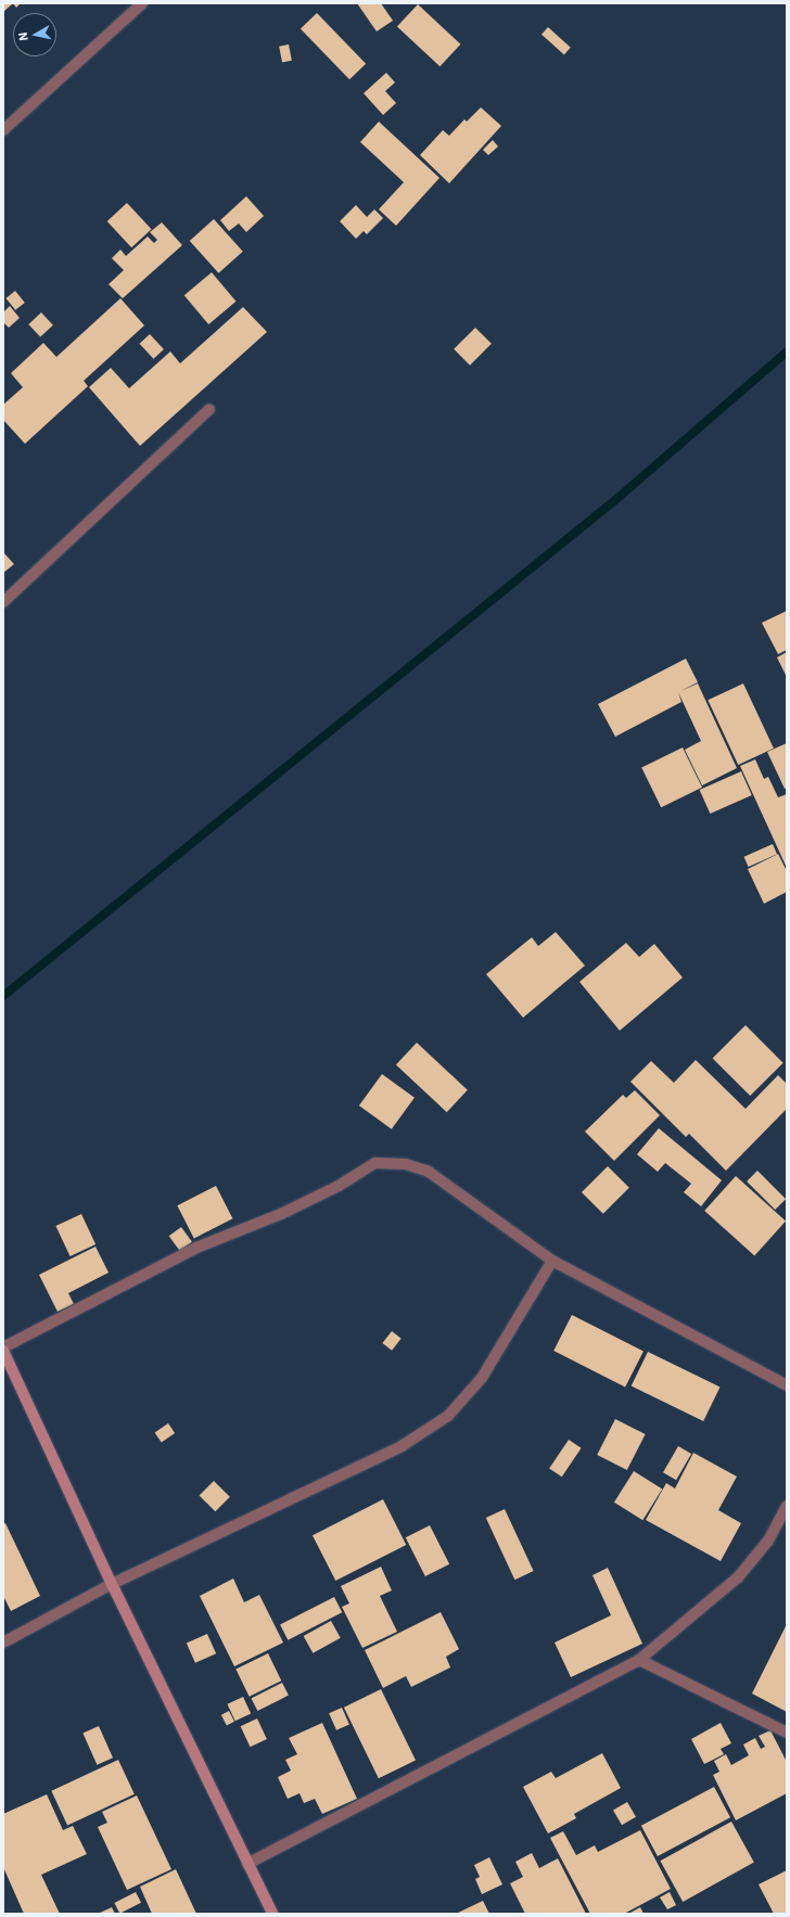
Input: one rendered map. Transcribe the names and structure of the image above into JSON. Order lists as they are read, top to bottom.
{
  "north": "left"
}
